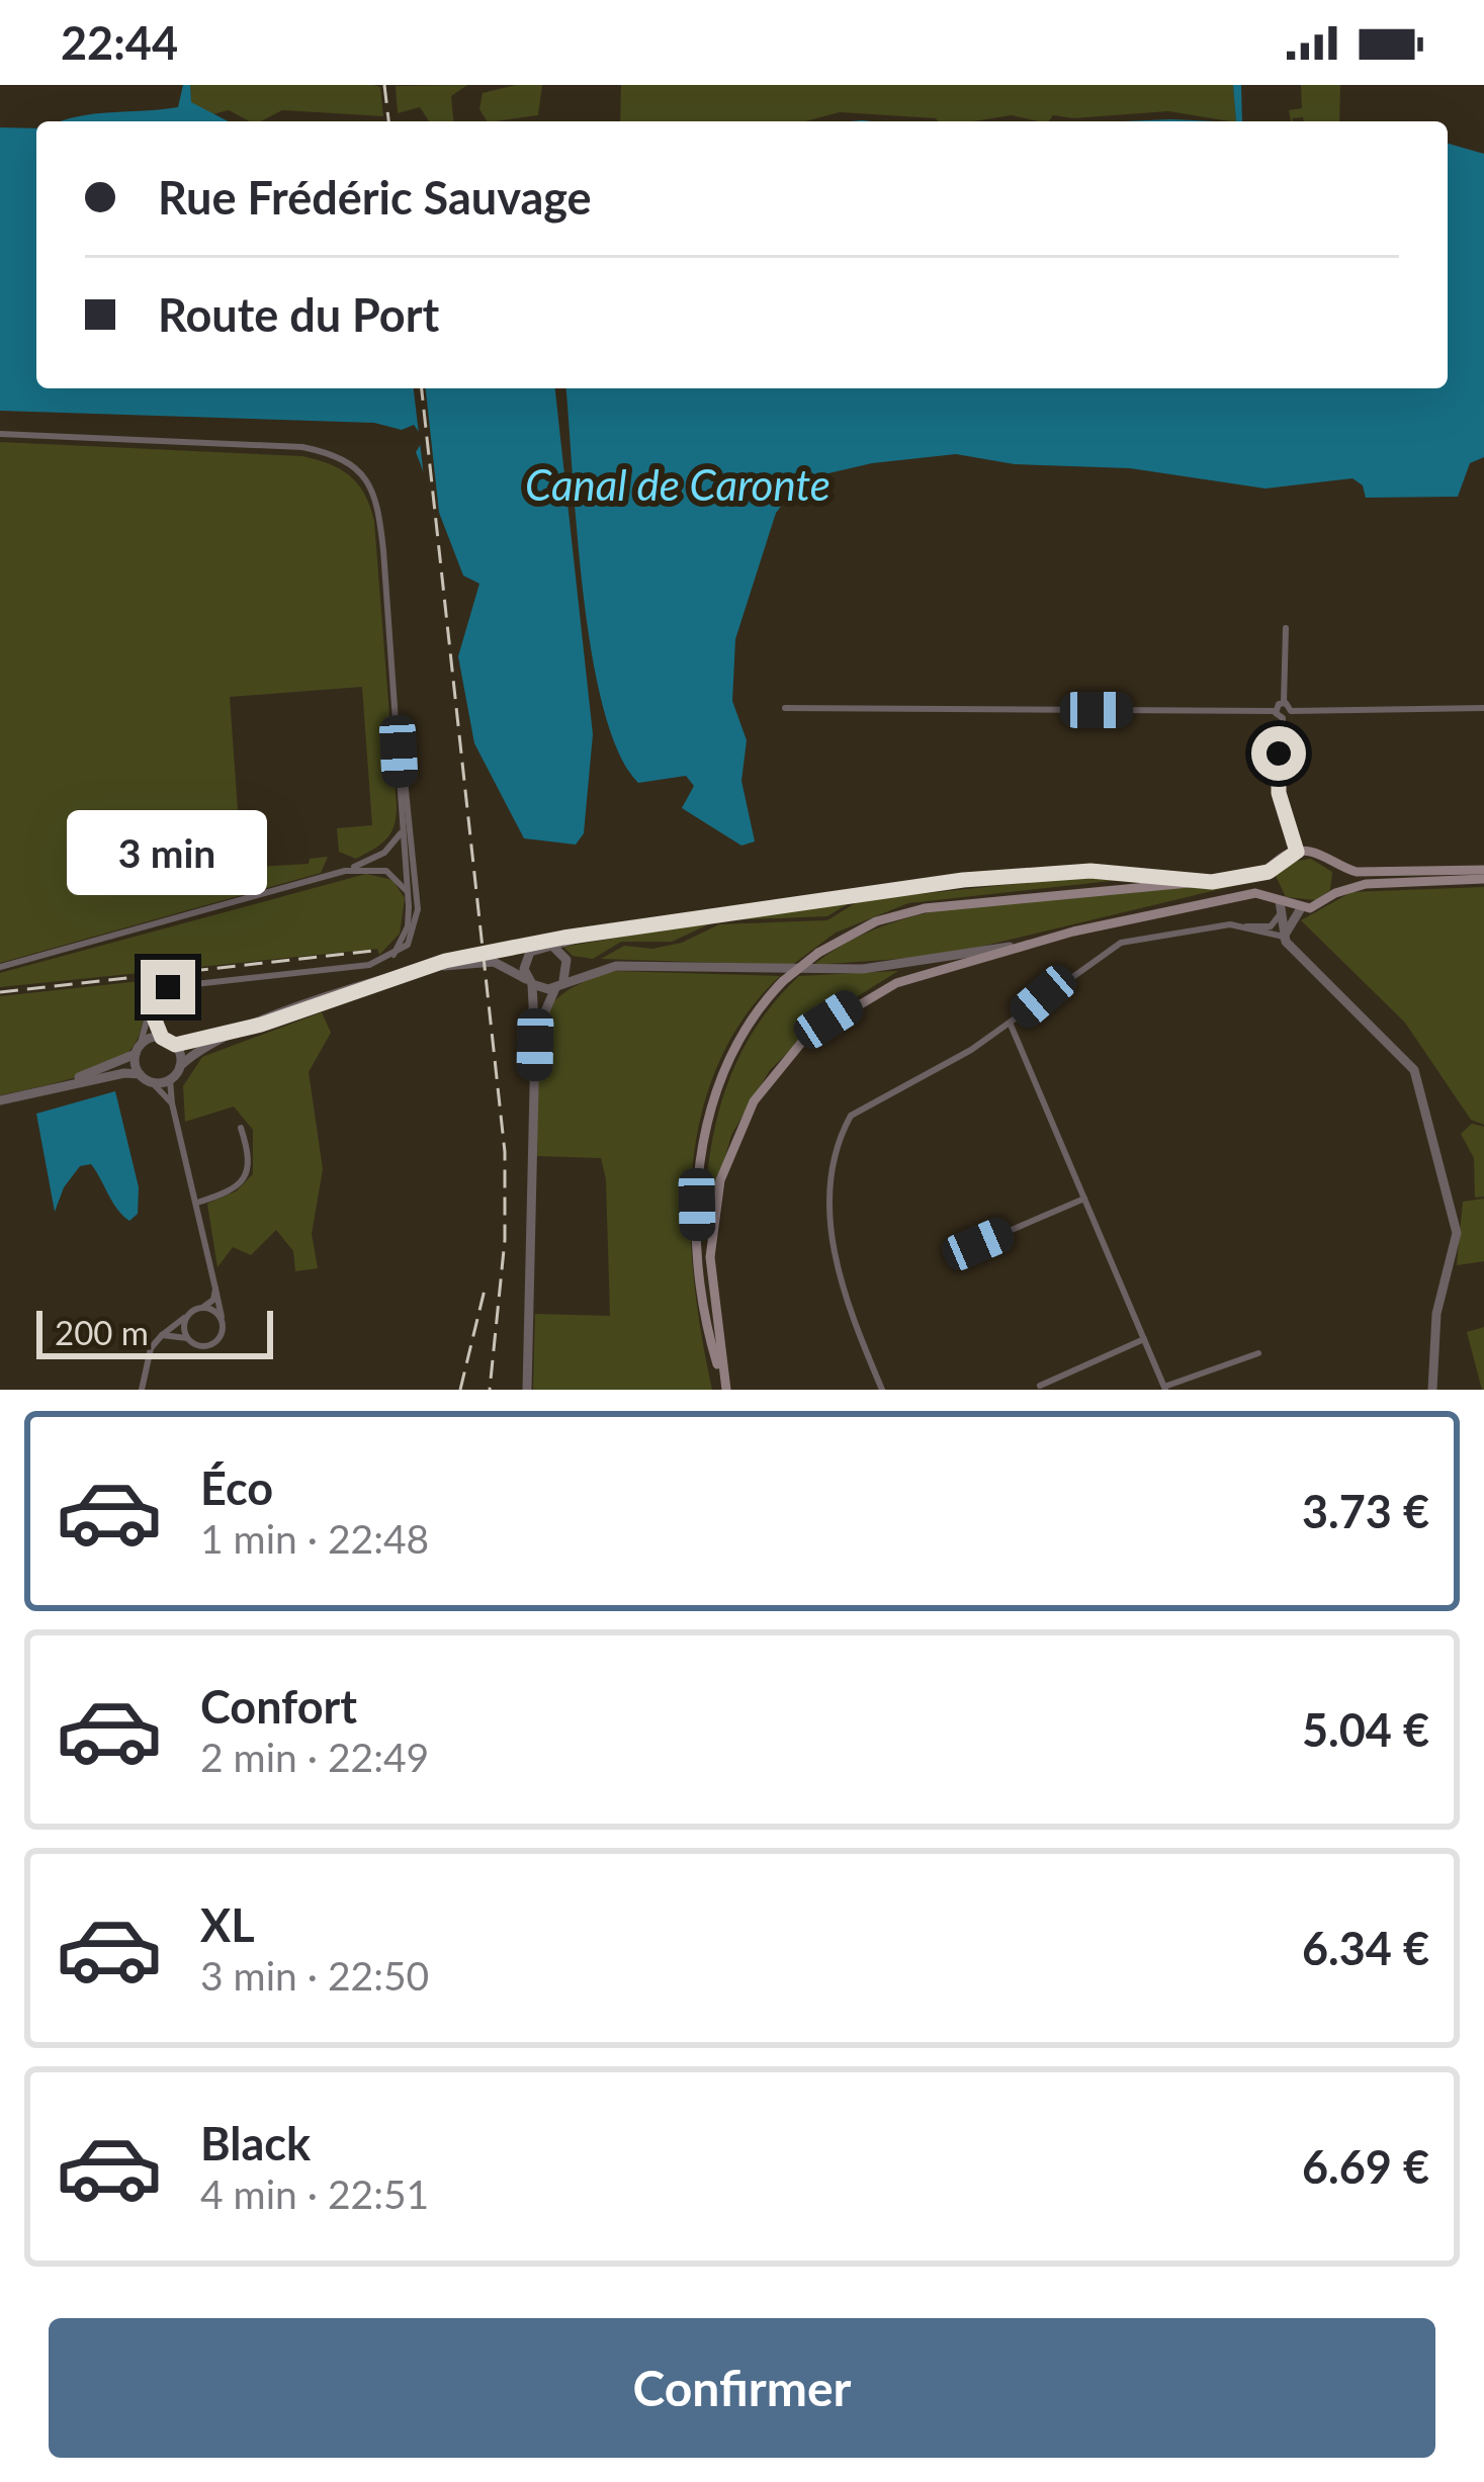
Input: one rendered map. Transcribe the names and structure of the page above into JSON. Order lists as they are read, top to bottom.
{
  "water": ["Canal de Caronte"],
  "scale_bar": "200 m",
  "page": {
    "status": "22:44",
    "banner": ["Rue Frédéric Sauvage", "Route du Port"],
    "bubble": "3 min",
    "scale": "200 m",
    "list": [
      {
        "name": "Éco",
        "note": "1 min · 22:48",
        "value": "3.73 €"
      },
      {
        "name": "Confort",
        "note": "2 min · 22:49",
        "value": "5.04 €"
      },
      {
        "name": "XL",
        "note": "3 min · 22:50",
        "value": "6.34 €"
      },
      {
        "name": "Black",
        "note": "4 min · 22:51",
        "value": "6.69 €"
      }
    ],
    "buttons": "Confirmer"
  }
}
